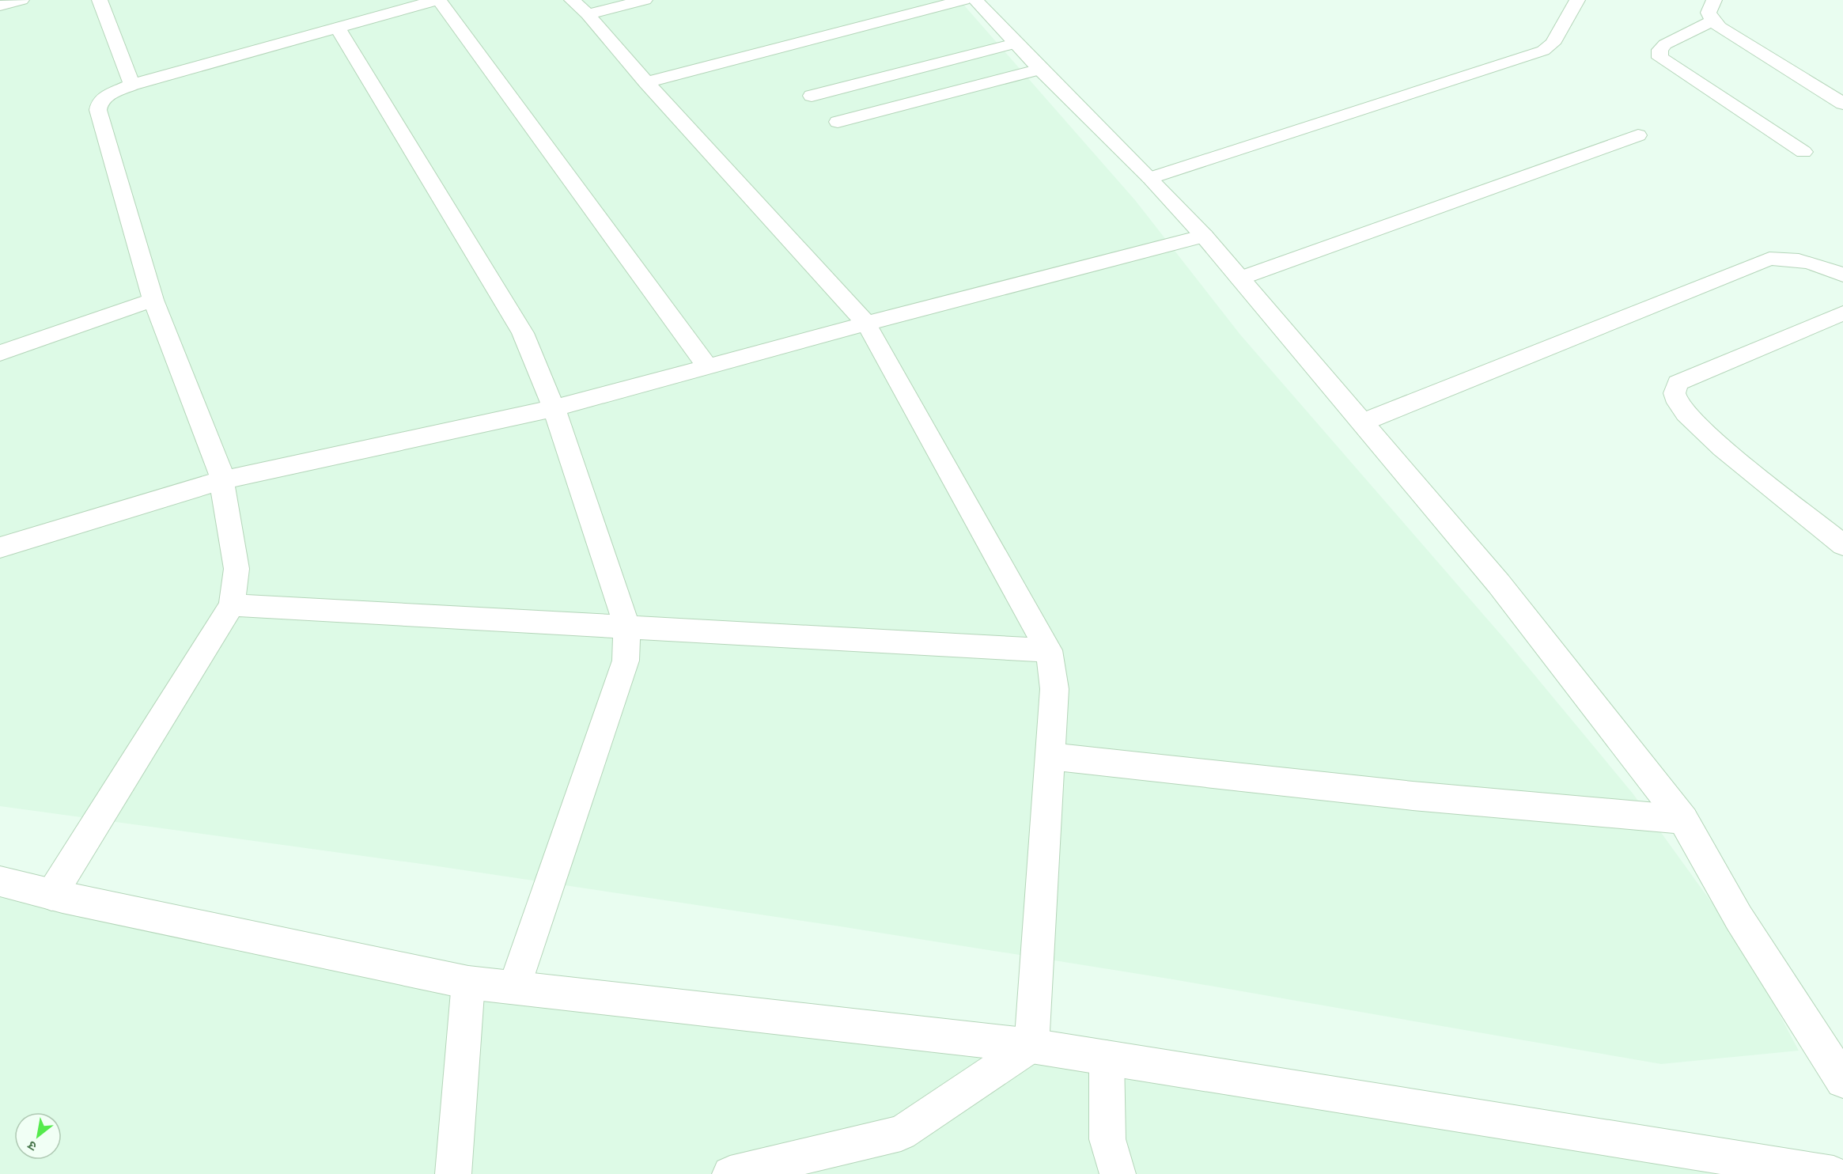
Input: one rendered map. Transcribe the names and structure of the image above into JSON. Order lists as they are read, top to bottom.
{
  "north": "bottom left"
}
